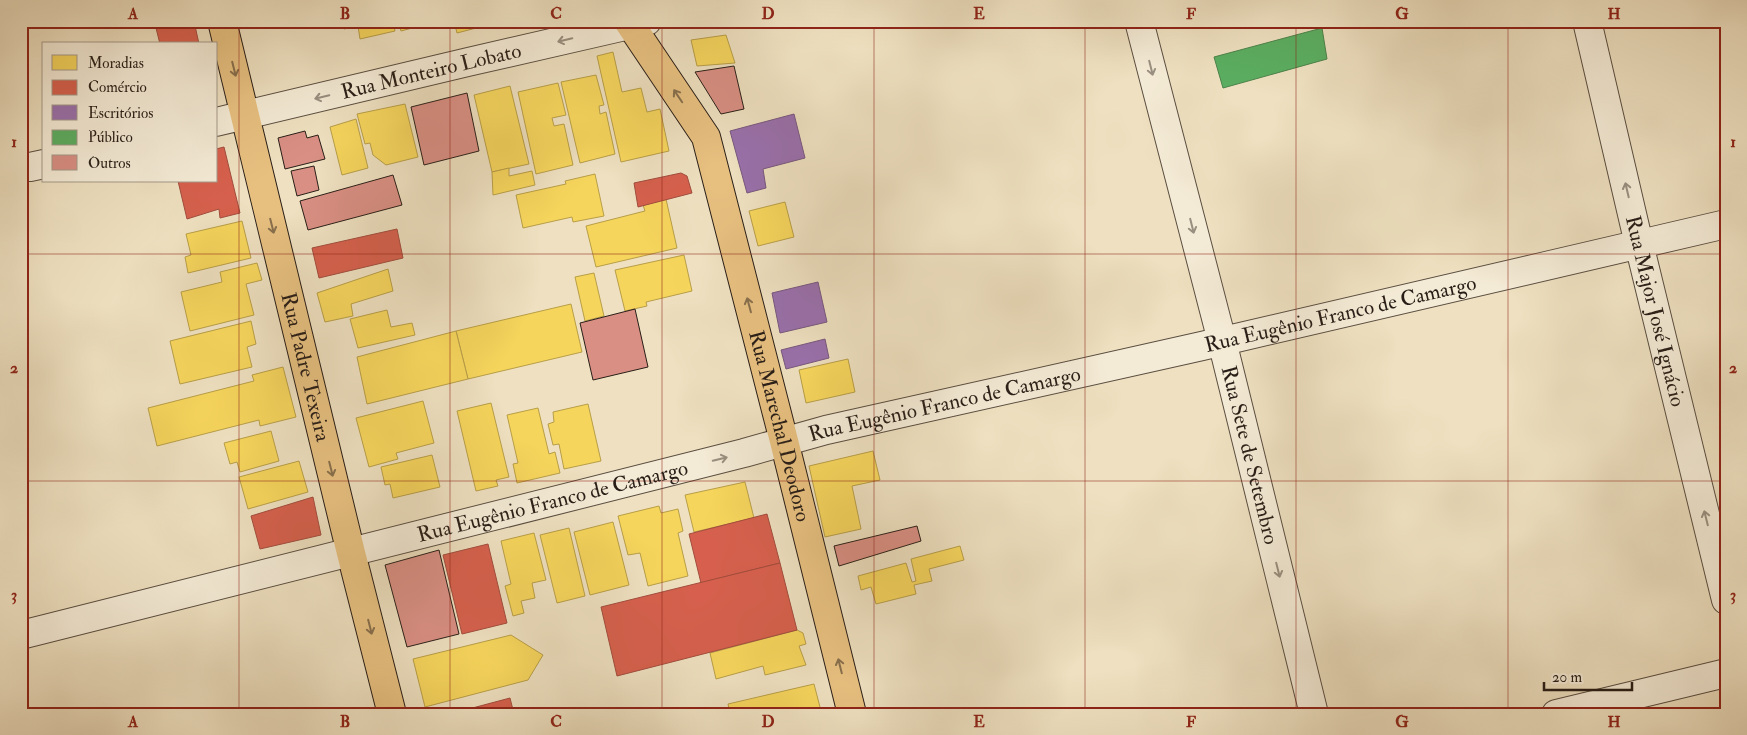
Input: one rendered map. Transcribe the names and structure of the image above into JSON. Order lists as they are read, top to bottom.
{
  "streets": {
    "main road": ["Rua Padre Texeira", "Rua Marechal Deodoro"],
    "street": [
      "Rua Monteiro Lobato",
      "Rua Major José Ignácio",
      "Rua Eugênio Franco de Camargo",
      "Rua Sete de Setembro"
    ]
  },
  "crossings": [
    ["Rua Monteiro Lobato", "Rua Padre Texeira"],
    ["Rua Monteiro Lobato", "Rua Marechal Deodoro"],
    ["Rua Major José Ignácio", "Rua Eugênio Franco de Camargo"],
    ["Rua Eugênio Franco de Camargo", "Rua Padre Texeira"],
    ["Rua Eugênio Franco de Camargo", "Rua Marechal Deodoro"],
    ["Rua Eugênio Franco de Camargo", "Rua Sete de Setembro"]
  ],
  "one_way": [
    "Rua Monteiro Lobato",
    "Rua Major José Ignácio",
    "Rua Padre Texeira",
    "Rua Marechal Deodoro",
    "Rua Sete de Setembro"
  ],
  "legend": [
    "Moradias",
    "Comércio",
    "Escritórios",
    "Público",
    "Outros"
  ],
  "scale_bar": "20 m",
  "grid": {
    "columns": [
      "A",
      "B",
      "C",
      "D",
      "E",
      "F",
      "G",
      "H"
    ],
    "rows": ["1", "2", "3"]
  }
}
